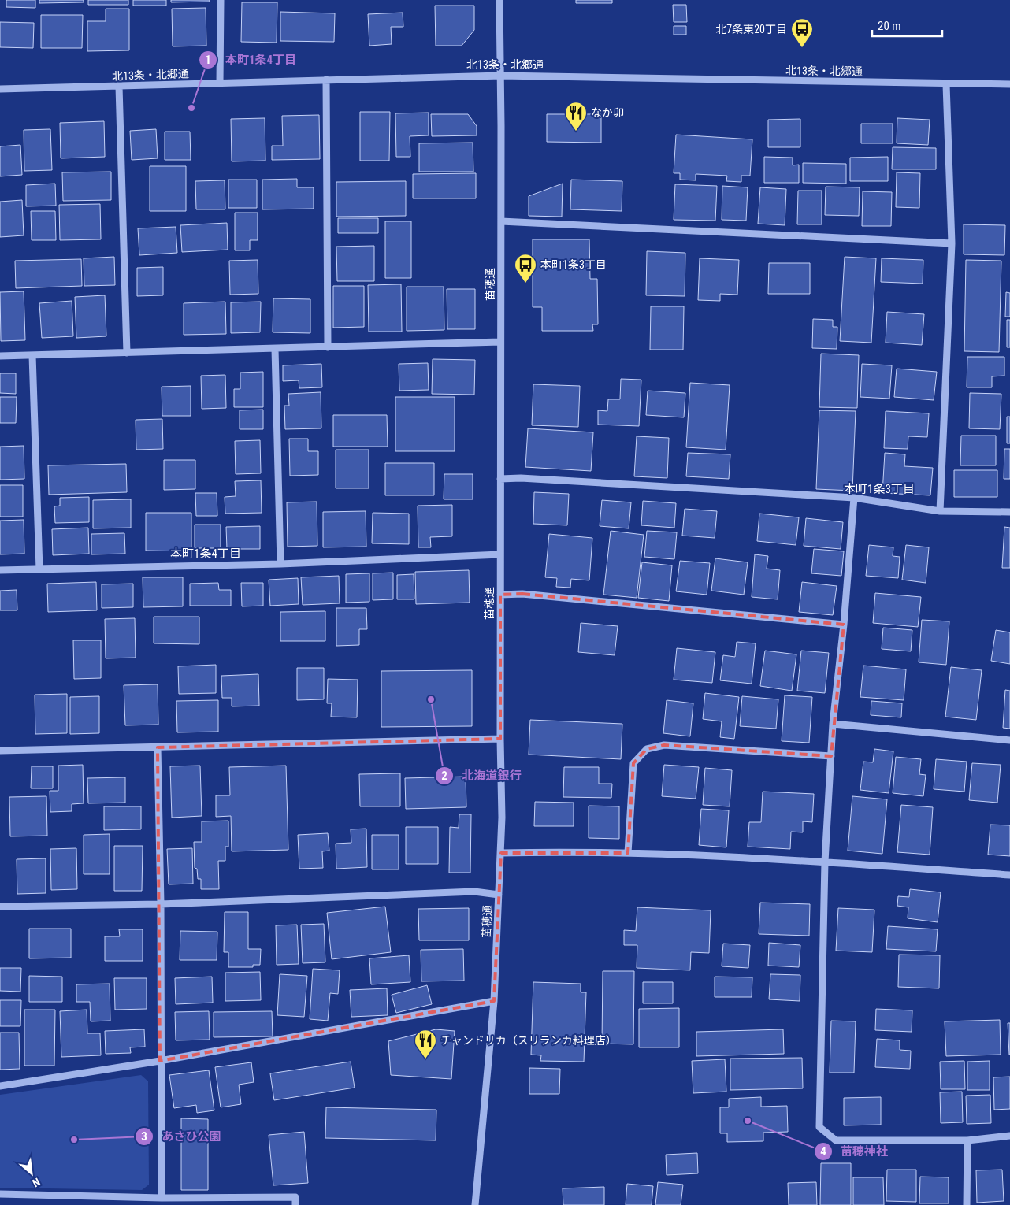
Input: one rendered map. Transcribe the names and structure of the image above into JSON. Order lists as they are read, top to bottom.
{
  "streets": {
    "street": ["北13条・北郷通", "苗穂通"]
  },
  "crossings": [
    ["北13条・北郷通", "苗穂通"]
  ],
  "districts": ["本町1条3丁目", "本町1条4丁目"],
  "places": {
    "bus stop": ["北7条東20丁目", "本町1条3丁目"],
    "other": [
      "本町1条4丁目",
      "北海道銀行",
      "苗穂神社",
      "あさひ公園"
    ],
    "restaurant": ["なか卯", "チャンドリカ（スリランカ料理店）"]
  },
  "scale_bar": "20 m",
  "north": "bottom right"
}
